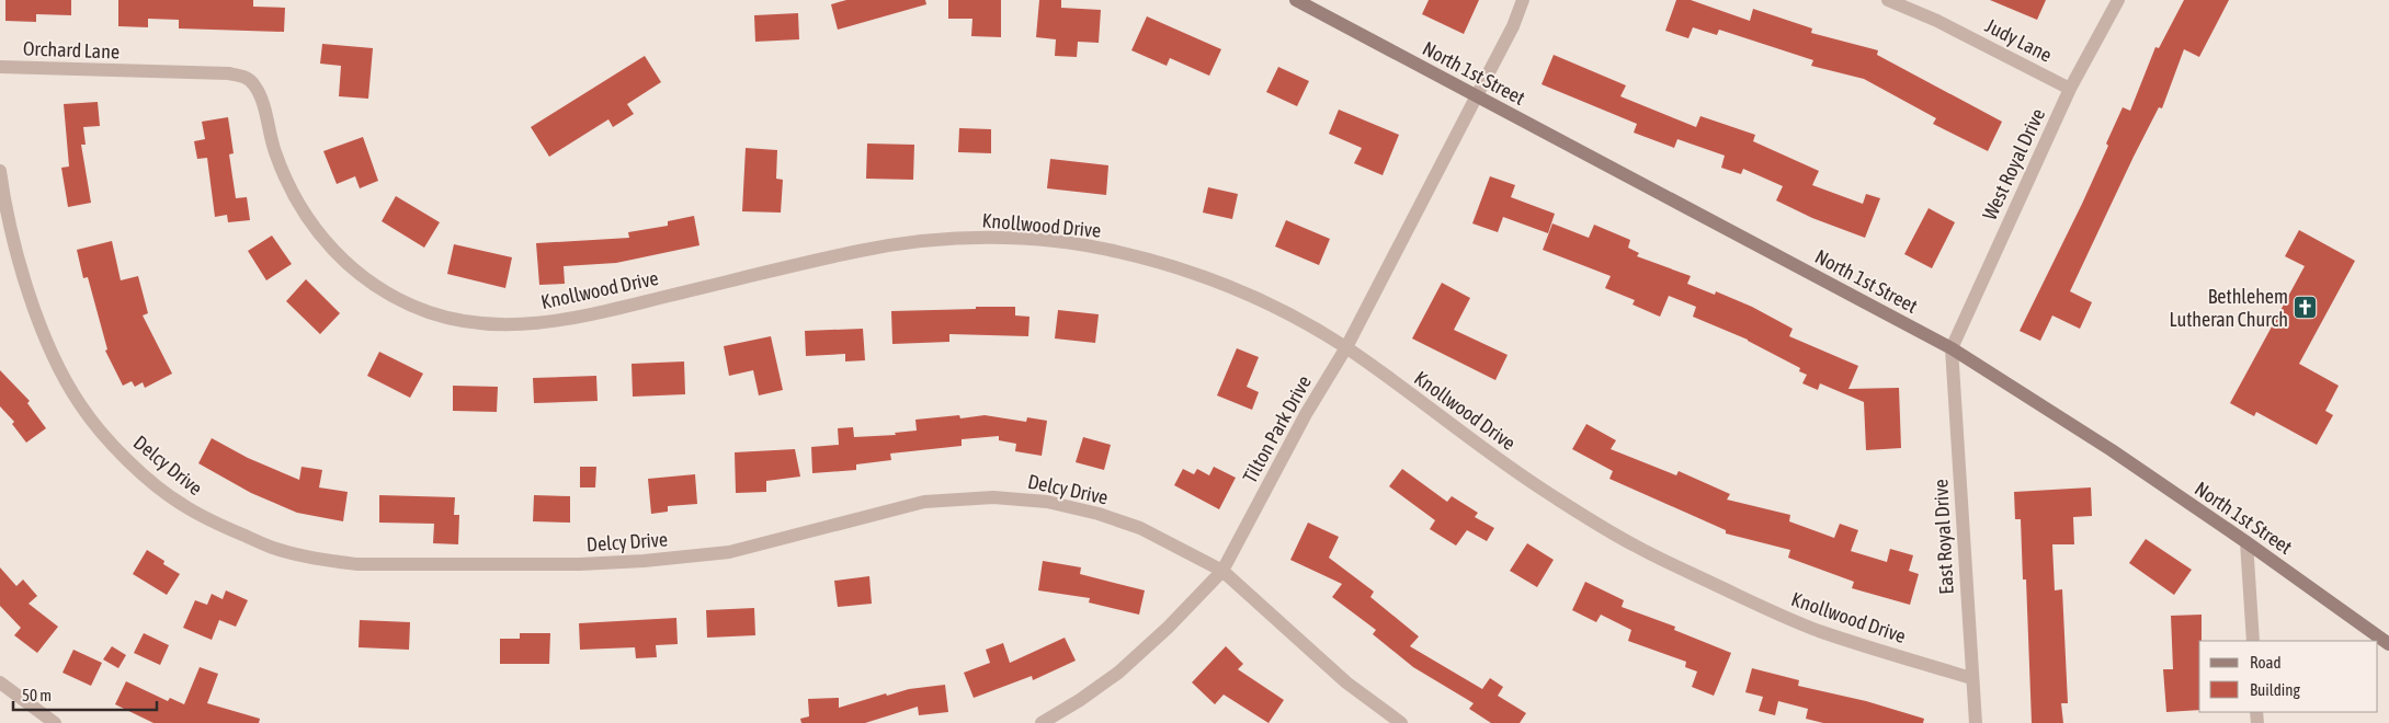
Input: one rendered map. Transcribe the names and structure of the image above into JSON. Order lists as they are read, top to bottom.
{
  "streets": {
    "street": [
      "Judy Lane",
      "Orchard Lane",
      "North 1st Street",
      "West Royal Drive",
      "Knollwood Drive",
      "Tilton Park Drive",
      "Delcy Drive",
      "East Royal Drive"
    ]
  },
  "crossings": [
    ["Judy Lane", "West Royal Drive"],
    ["Orchard Lane", "Knollwood Drive"],
    ["North 1st Street", "West Royal Drive"],
    ["North 1st Street", "Tilton Park Drive"],
    ["North 1st Street", "East Royal Drive"],
    ["West Royal Drive", "East Royal Drive"],
    ["Knollwood Drive", "Tilton Park Drive"],
    ["Knollwood Drive", "East Royal Drive"],
    ["Tilton Park Drive", "Delcy Drive"]
  ],
  "places": {
    "church": ["Bethlehem Lutheran Church"]
  },
  "legend": ["Road", "Building"],
  "scale_bar": "50 m"
}
